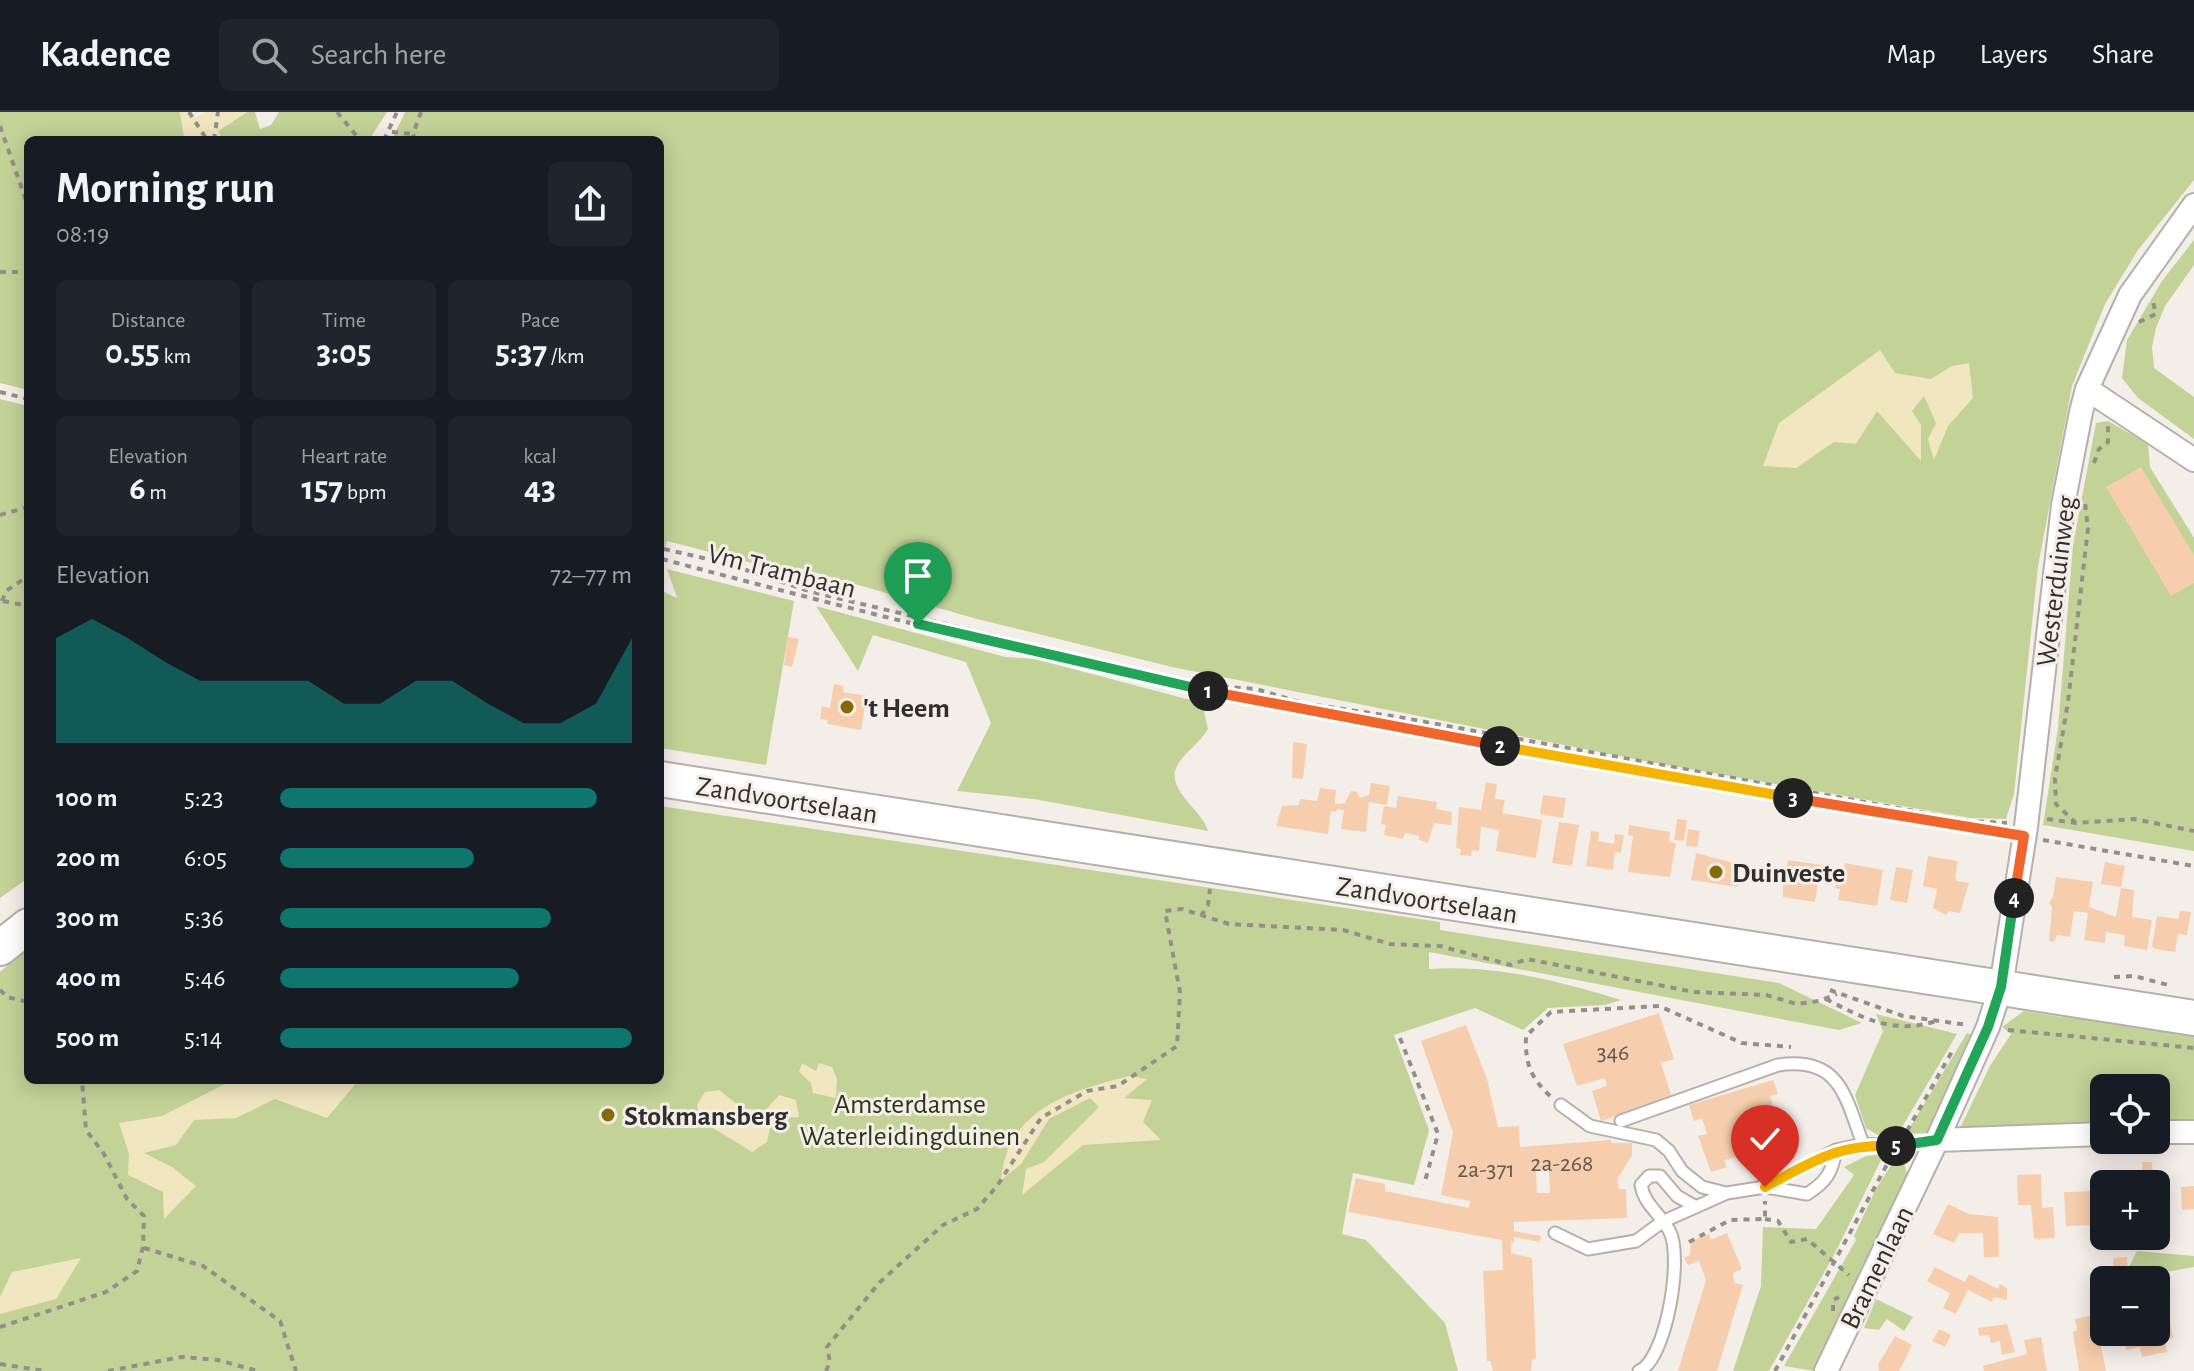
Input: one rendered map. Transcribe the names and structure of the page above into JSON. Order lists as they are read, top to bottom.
{
  "streets": {
    "main road": ["Zandvoortselaan"],
    "street": ["Westerduinweg", "Bramenlaan"],
    "path": ["Vm Trambaan"]
  },
  "crossings": [
    ["Vm Trambaan", "Westerduinweg"],
    ["Westerduinweg", "Zandvoortselaan"],
    ["Westerduinweg", "Bramenlaan"],
    ["Zandvoortselaan", "Bramenlaan"]
  ],
  "parks": ["Amsterdamse Waterleidingduinen"],
  "places": ["'t Heem", "Duinveste", "Stokmansberg"],
  "house_numbers": ["346", "2a-268", "2a-371"],
  "page": {
    "header": "Kadence",
    "search": "Search here",
    "nav": ["Map", "Layers", "Share"],
    "heading": ["Morning run", "08:19"],
    "stats": [
      ["Distance", "0.55 km"],
      ["Time", "3:05"],
      ["Pace", "5:37 /km"],
      ["Elevation", "6 m"],
      ["Heart rate", "157 bpm"],
      ["kcal", "43"]
    ],
    "chart": ["Elevation", "72–77 m"],
    "pins": [
      "1",
      "2",
      "3",
      "4",
      "5"
    ],
    "list": [
      {
        "name": "100 m",
        "note": "5:23"
      },
      {
        "name": "200 m",
        "note": "6:05"
      },
      {
        "name": "300 m",
        "note": "5:36"
      },
      {
        "name": "400 m",
        "note": "5:46"
      },
      {
        "name": "500 m",
        "note": "5:14"
      }
    ],
    "map_buttons": ["+", "−"]
  }
}
